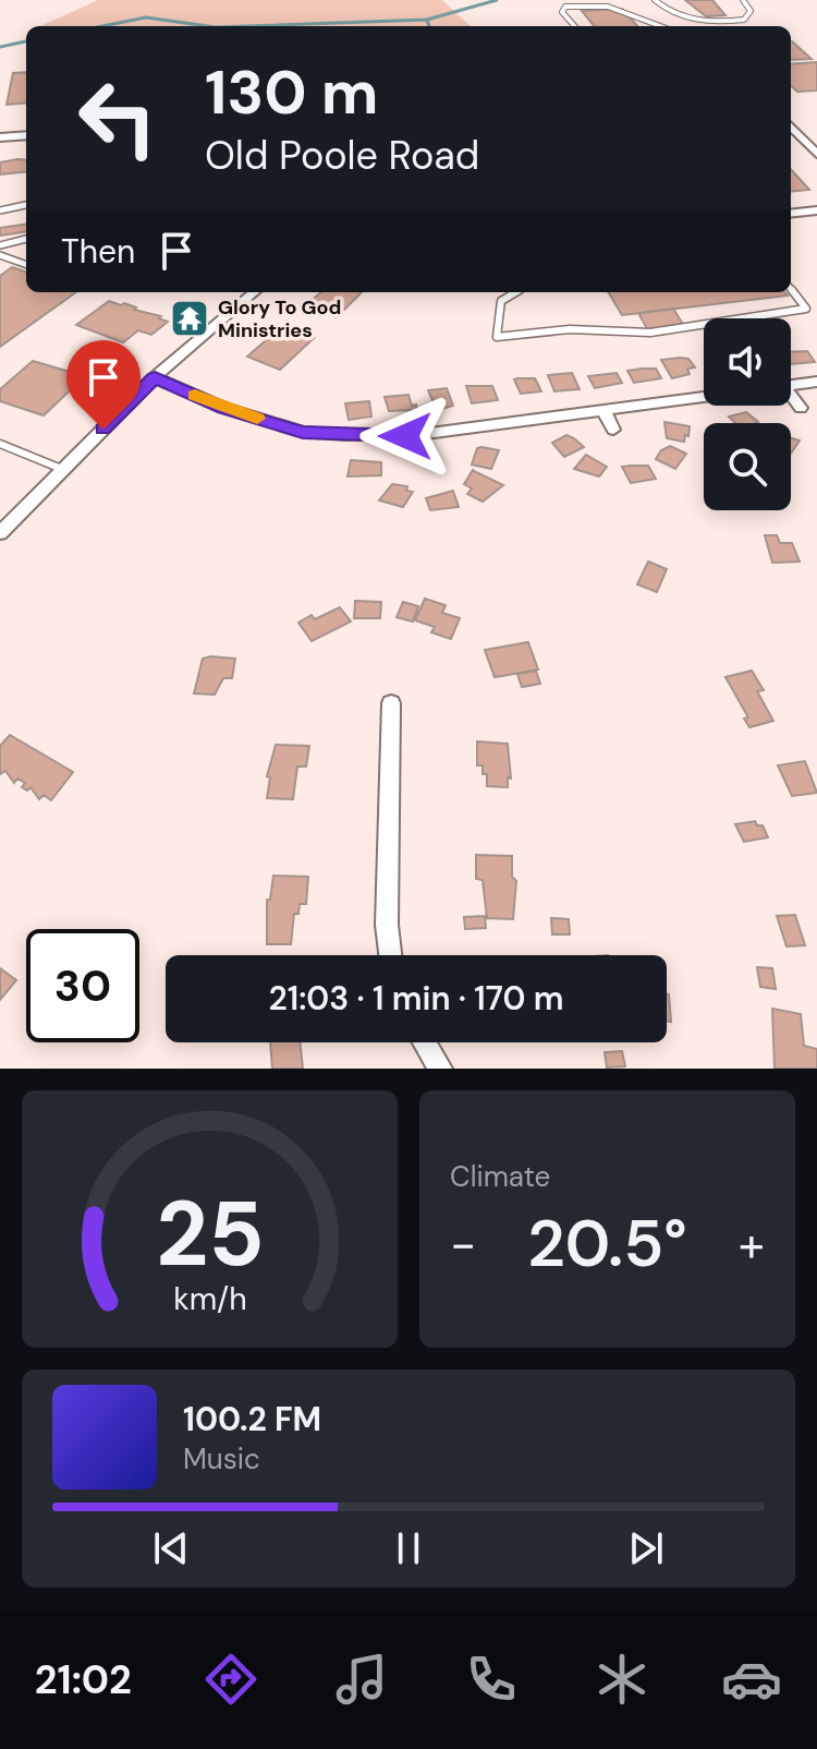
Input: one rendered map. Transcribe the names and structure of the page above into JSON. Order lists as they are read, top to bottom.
{
  "places": {
    "temple": ["Glory To God Ministries"]
  },
  "page": {
    "turn": ["130 m", "Old Poole Road"],
    "then": "Then",
    "limit": "30",
    "trip": "21:03 · 1 min · 170 m",
    "tile": "Climate",
    "heat": ["−", "20.5°", "+"],
    "song": ["100.2 FM", "Music"],
    "tabs": "21:02",
    "gauge": ["25", "km/h"]
  }
}
